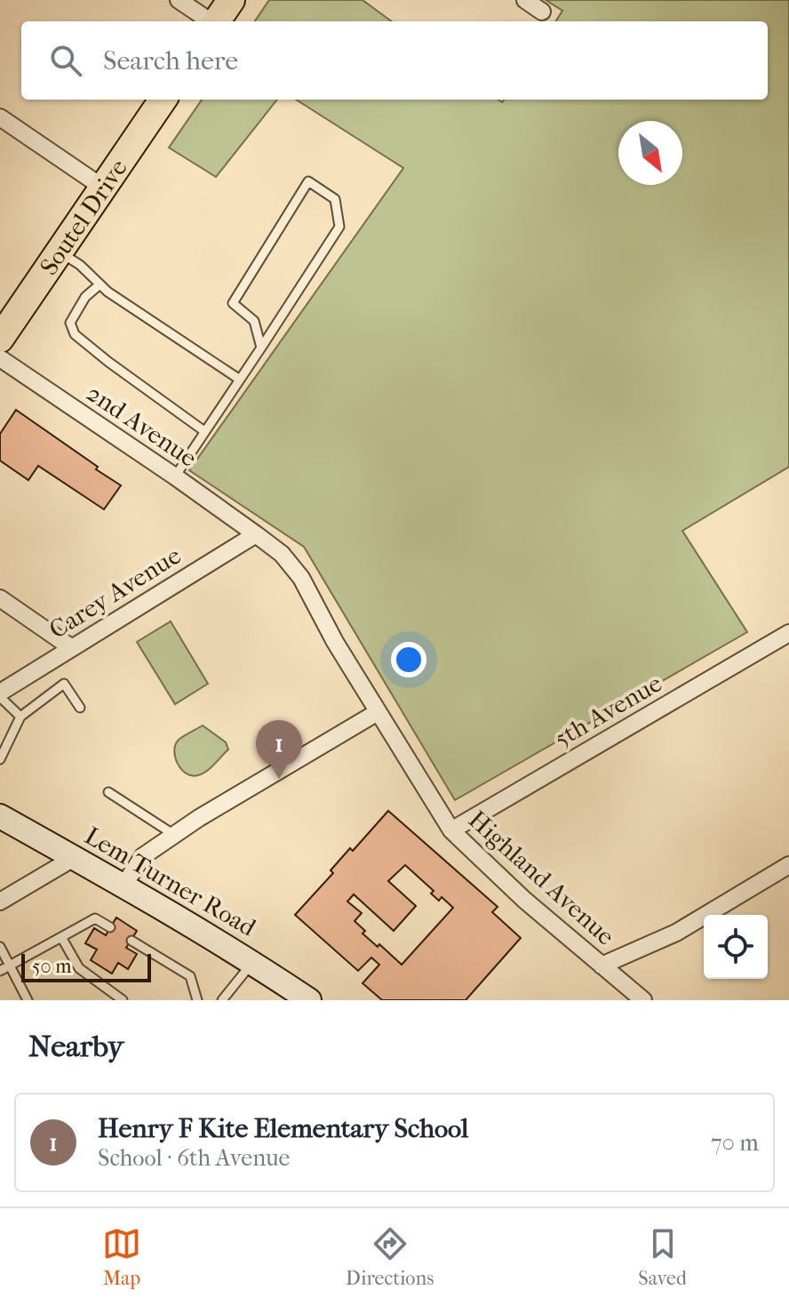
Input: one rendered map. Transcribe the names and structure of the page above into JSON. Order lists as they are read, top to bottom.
{
  "streets": {
    "main road": ["Soutel Drive", "Lem Turner Road"],
    "street": [
      "2nd Avenue",
      "Carey Avenue",
      "5th Avenue",
      "Highland Avenue"
    ]
  },
  "crossings": [
    ["2nd Avenue", "Carey Avenue"],
    ["2nd Avenue", "Highland Avenue"],
    ["Carey Avenue", "Highland Avenue"],
    ["5th Avenue", "Highland Avenue"]
  ],
  "scale_bar": "50 m",
  "north": "bottom right",
  "page": {
    "search": "Search here",
    "pins": "1",
    "scale": "50 m",
    "heading": "Nearby",
    "list": [
      {
        "mark": "1",
        "name": "Henry F Kite Elementary School",
        "note": "School · 6th Avenue",
        "value": "70 m"
      }
    ],
    "nav": ["Map", "Directions", "Saved"]
  }
}
